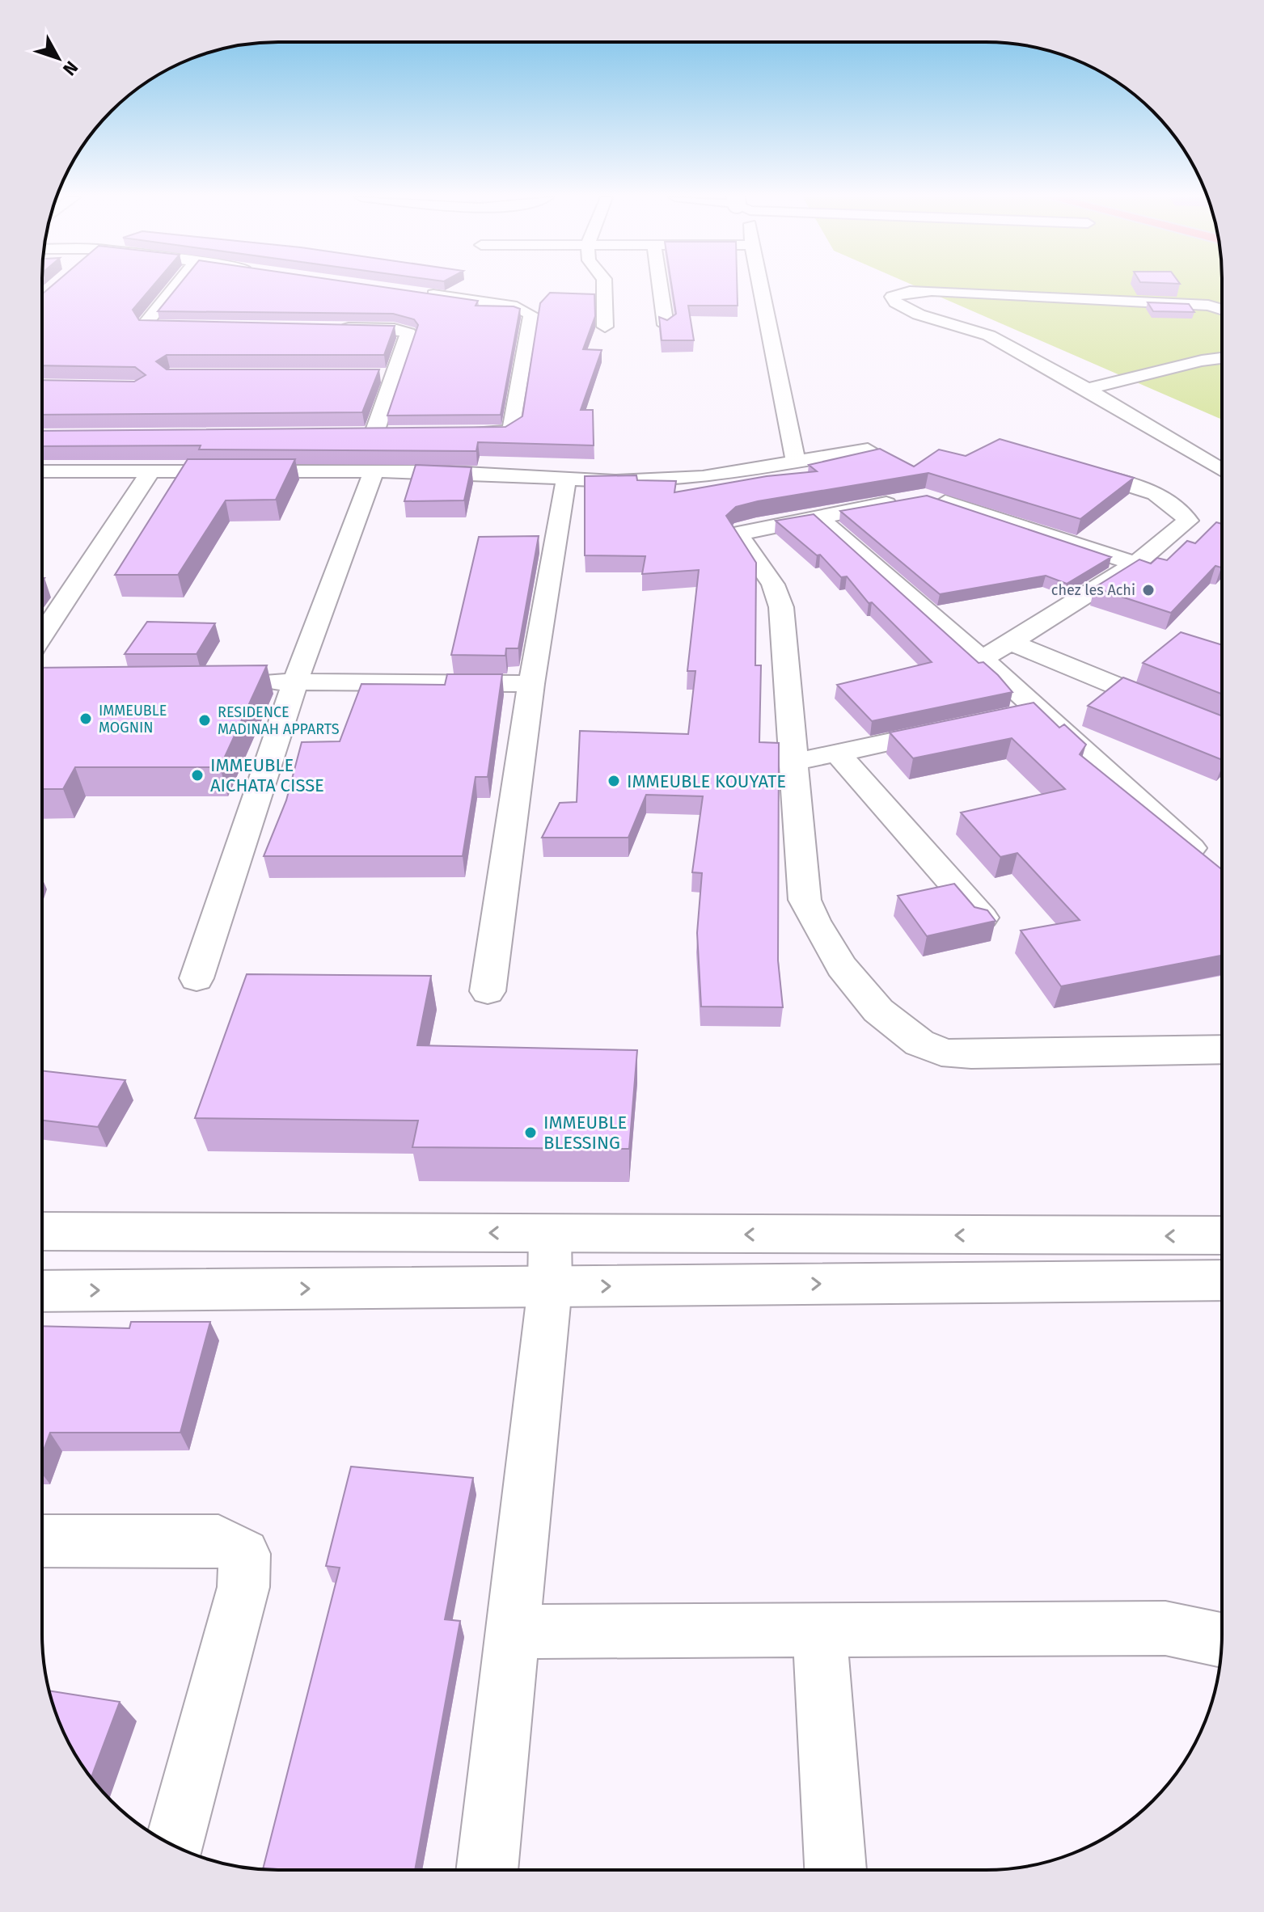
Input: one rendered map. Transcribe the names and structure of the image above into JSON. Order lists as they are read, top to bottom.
{
  "places": [
    "chez les Achi",
    "IMMEUBLE MOGNIN",
    "RESIDENCE MADINAH APPARTS",
    "IMMEUBLE AICHATA CISSE",
    "IMMEUBLE KOUYATE",
    "IMMEUBLE BLESSING"
  ],
  "north": "bottom right"
}
